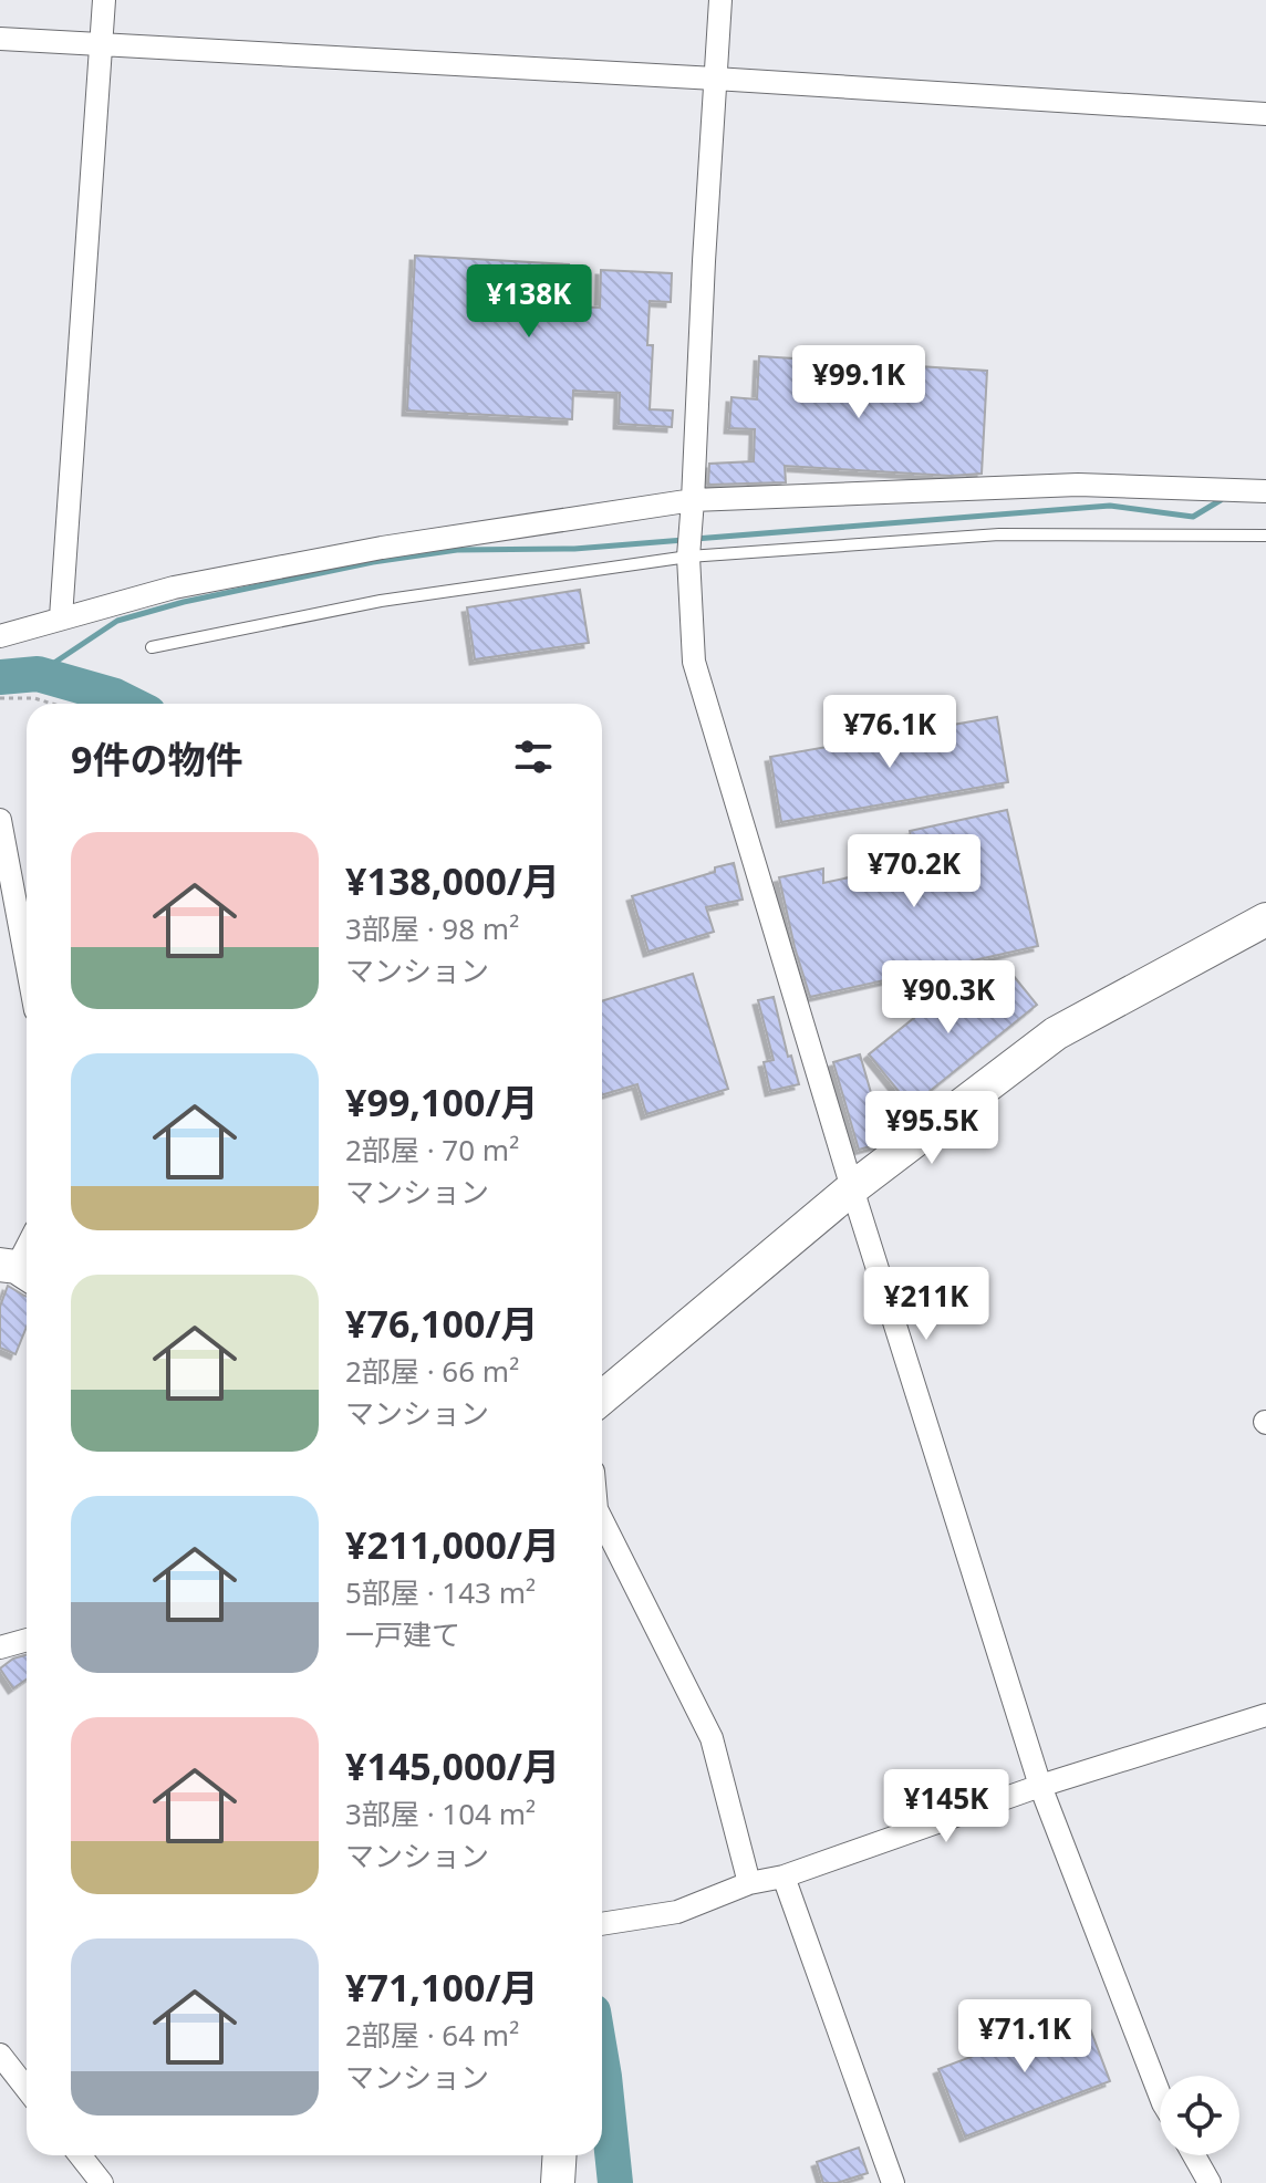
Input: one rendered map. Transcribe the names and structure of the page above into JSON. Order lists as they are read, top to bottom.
{
  "page": {
    "price": [
      "¥138K",
      "¥99.1K",
      "¥76.1K",
      "¥70.2K",
      "¥90.3K",
      "¥95.5K",
      "¥211K",
      "¥145K",
      "¥71.1K"
    ],
    "heading": "9件の物件",
    "list": [
      {
        "name": "¥138,000/月",
        "note": "3部屋 · 98 m² · マンション"
      },
      {
        "name": "¥99,100/月",
        "note": "2部屋 · 70 m² · マンション"
      },
      {
        "name": "¥76,100/月",
        "note": "2部屋 · 66 m² · マンション"
      },
      {
        "name": "¥211,000/月",
        "note": "5部屋 · 143 m² · 一戸建て"
      },
      {
        "name": "¥145,000/月",
        "note": "3部屋 · 104 m² · マンション"
      },
      {
        "name": "¥71,100/月",
        "note": "2部屋 · 64 m² · マンション"
      }
    ]
  }
}
